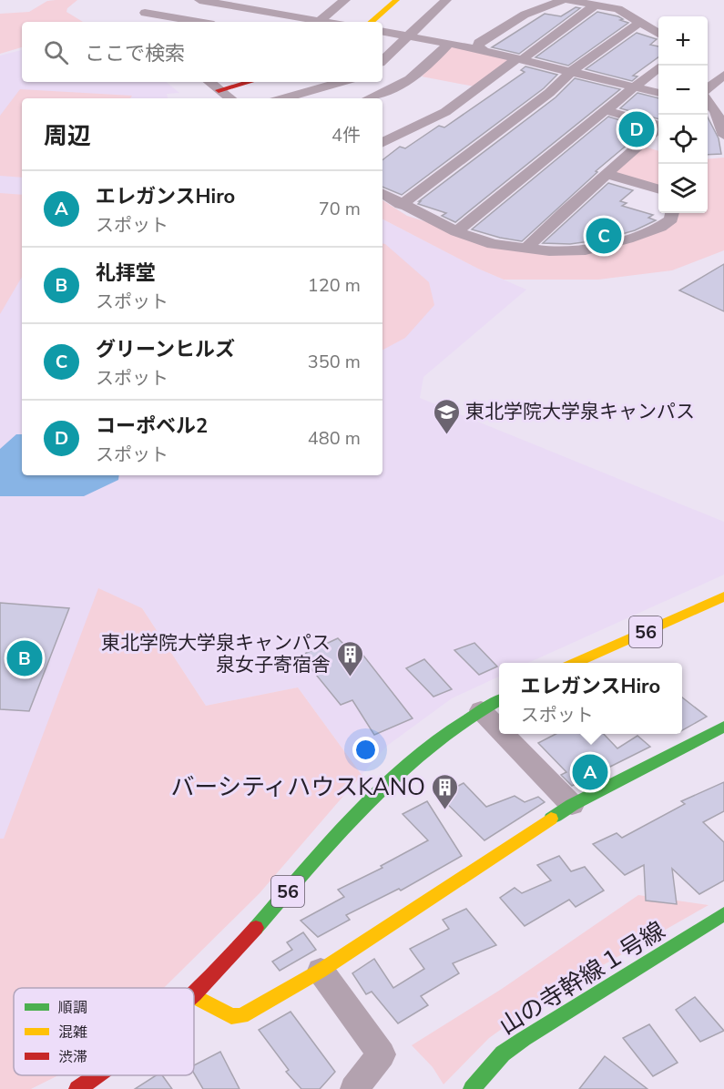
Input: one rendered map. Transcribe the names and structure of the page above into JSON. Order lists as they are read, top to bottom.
{
  "streets": {
    "street": ["56", "山の寺幹線１号線"]
  },
  "places": {
    "school or university": ["東北学院大学泉キャンパス"],
    "building": ["東北学院大学泉キャンパス 泉女子寄宿舎", "バーシティハウスKANO"]
  },
  "legend": ["順調", "混雑", "渋滞"],
  "page": {
    "map_buttons": ["+", "−"],
    "search": "ここで検索",
    "heading": ["周辺", "4件"],
    "pins": [
      "D",
      "C",
      "B",
      "A"
    ],
    "list": [
      {
        "mark": "A",
        "name": "エレガンスHiro",
        "note": "スポット",
        "value": "70 m"
      },
      {
        "mark": "B",
        "name": "礼拝堂",
        "note": "スポット",
        "value": "120 m"
      },
      {
        "mark": "C",
        "name": "グリーンヒルズ",
        "note": "スポット",
        "value": "350 m"
      },
      {
        "mark": "D",
        "name": "コーポベル2",
        "note": "スポット",
        "value": "480 m"
      }
    ],
    "popup": ["エレガンスHiro", "スポット"]
  }
}
